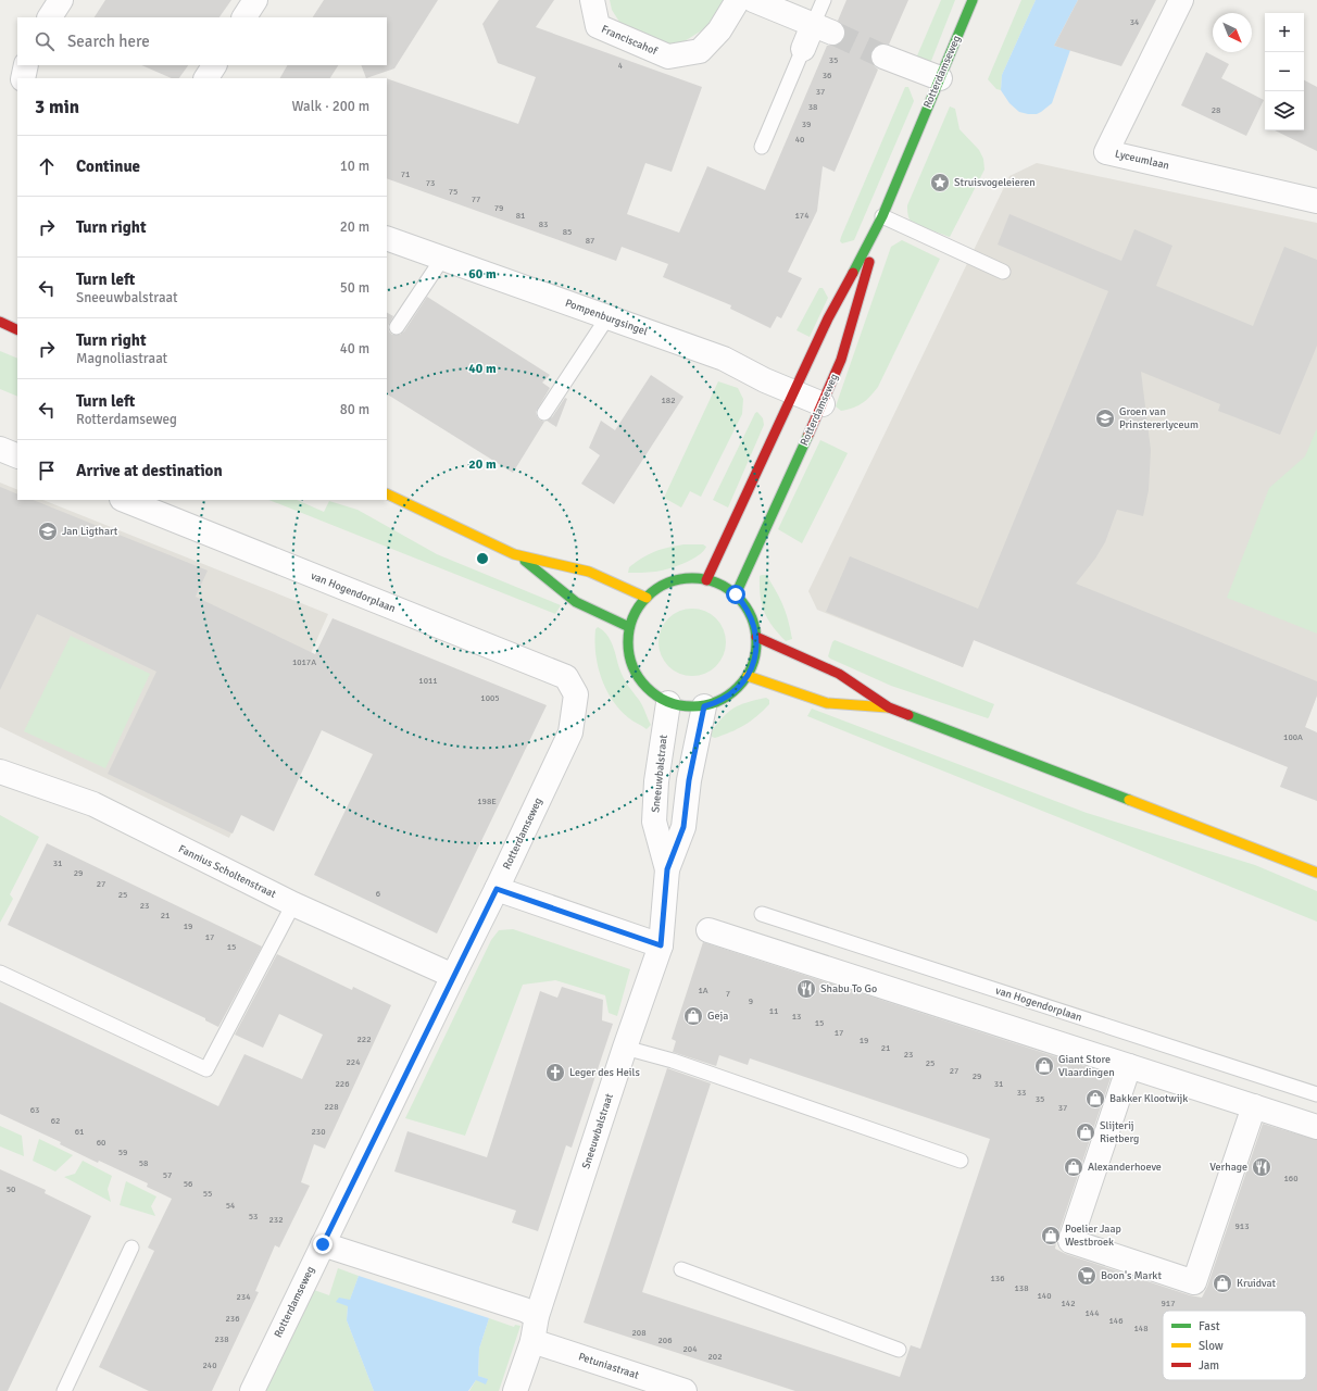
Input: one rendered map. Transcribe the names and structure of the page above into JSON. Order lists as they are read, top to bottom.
{
  "streets": {
    "street": [
      "Franciscahof",
      "Rotterdamseweg",
      "Lyceumlaan",
      "Pompenburgsingel",
      "van Hogendorplaan",
      "Sneeuwbalstraat",
      "Fannius Scholtenstraat",
      "Petuniastraat"
    ]
  },
  "crossings": [
    ["Rotterdamseweg", "Pompenburgsingel"],
    ["Rotterdamseweg", "van Hogendorplaan"],
    ["Rotterdamseweg", "Sneeuwbalstraat"],
    ["Rotterdamseweg", "Fannius Scholtenstraat"],
    ["Sneeuwbalstraat", "Petuniastraat"]
  ],
  "places": {
    "place": ["Struisvogeleieren"],
    "school or university": ["Groen van Prinstererlyceum", "Jan Ligthart"],
    "restaurant": ["Shabu To Go", "Verhage"],
    "shop": [
      "Geja",
      "Giant Store Vlaardingen",
      "Bakker Klootwijk",
      "Slijterij Rietberg",
      "Alexanderhoeve",
      "Poelier Jaap Westbroek",
      "Kruidvat"
    ],
    "church": ["Leger des Heils"],
    "supermarket": ["Boon's Markt"]
  },
  "house_numbers": [
    "34",
    "35",
    "4",
    "36",
    "37",
    "38",
    "28",
    "39",
    "40",
    "71",
    "73",
    "75",
    "77",
    "79",
    "81",
    "174",
    "83",
    "85",
    "87",
    "182",
    "1017A",
    "1011",
    "1005",
    "100A",
    "198E",
    "31",
    "29",
    "27",
    "6",
    "25",
    "23",
    "21",
    "19",
    "17",
    "15",
    "1A",
    "7",
    "9",
    "11",
    "13",
    "15",
    "17",
    "222",
    "19",
    "21",
    "23",
    "224",
    "25",
    "27",
    "29",
    "226",
    "31",
    "33",
    "35",
    "228",
    "37",
    "63",
    "62",
    "61",
    "230",
    "60",
    "59",
    "58",
    "57",
    "160",
    "56",
    "50",
    "55",
    "54",
    "53",
    "232",
    "913",
    "136",
    "138",
    "140",
    "234",
    "142",
    "917",
    "144",
    "236",
    "146",
    "148",
    "208",
    "238",
    "206",
    "204",
    "202",
    "240"
  ],
  "legend": ["Fast", "Slow", "Jam"],
  "north": "bottom right",
  "page": {
    "map_buttons": ["+", "−"],
    "search": "Search here",
    "heading": ["3 min", "Walk · 200 m"],
    "list": [
      ["Continue", "10 m"],
      ["Turn right", "20 m"],
      ["Turn left", "Sneeuwbalstraat", "50 m"],
      ["Turn right", "Magnoliastraat", "40 m"],
      ["Turn left", "Rotterdamseweg", "80 m"],
      "Arrive at destination"
    ]
  },
  "rings": ["60 m", "40 m", "20 m"]
}
